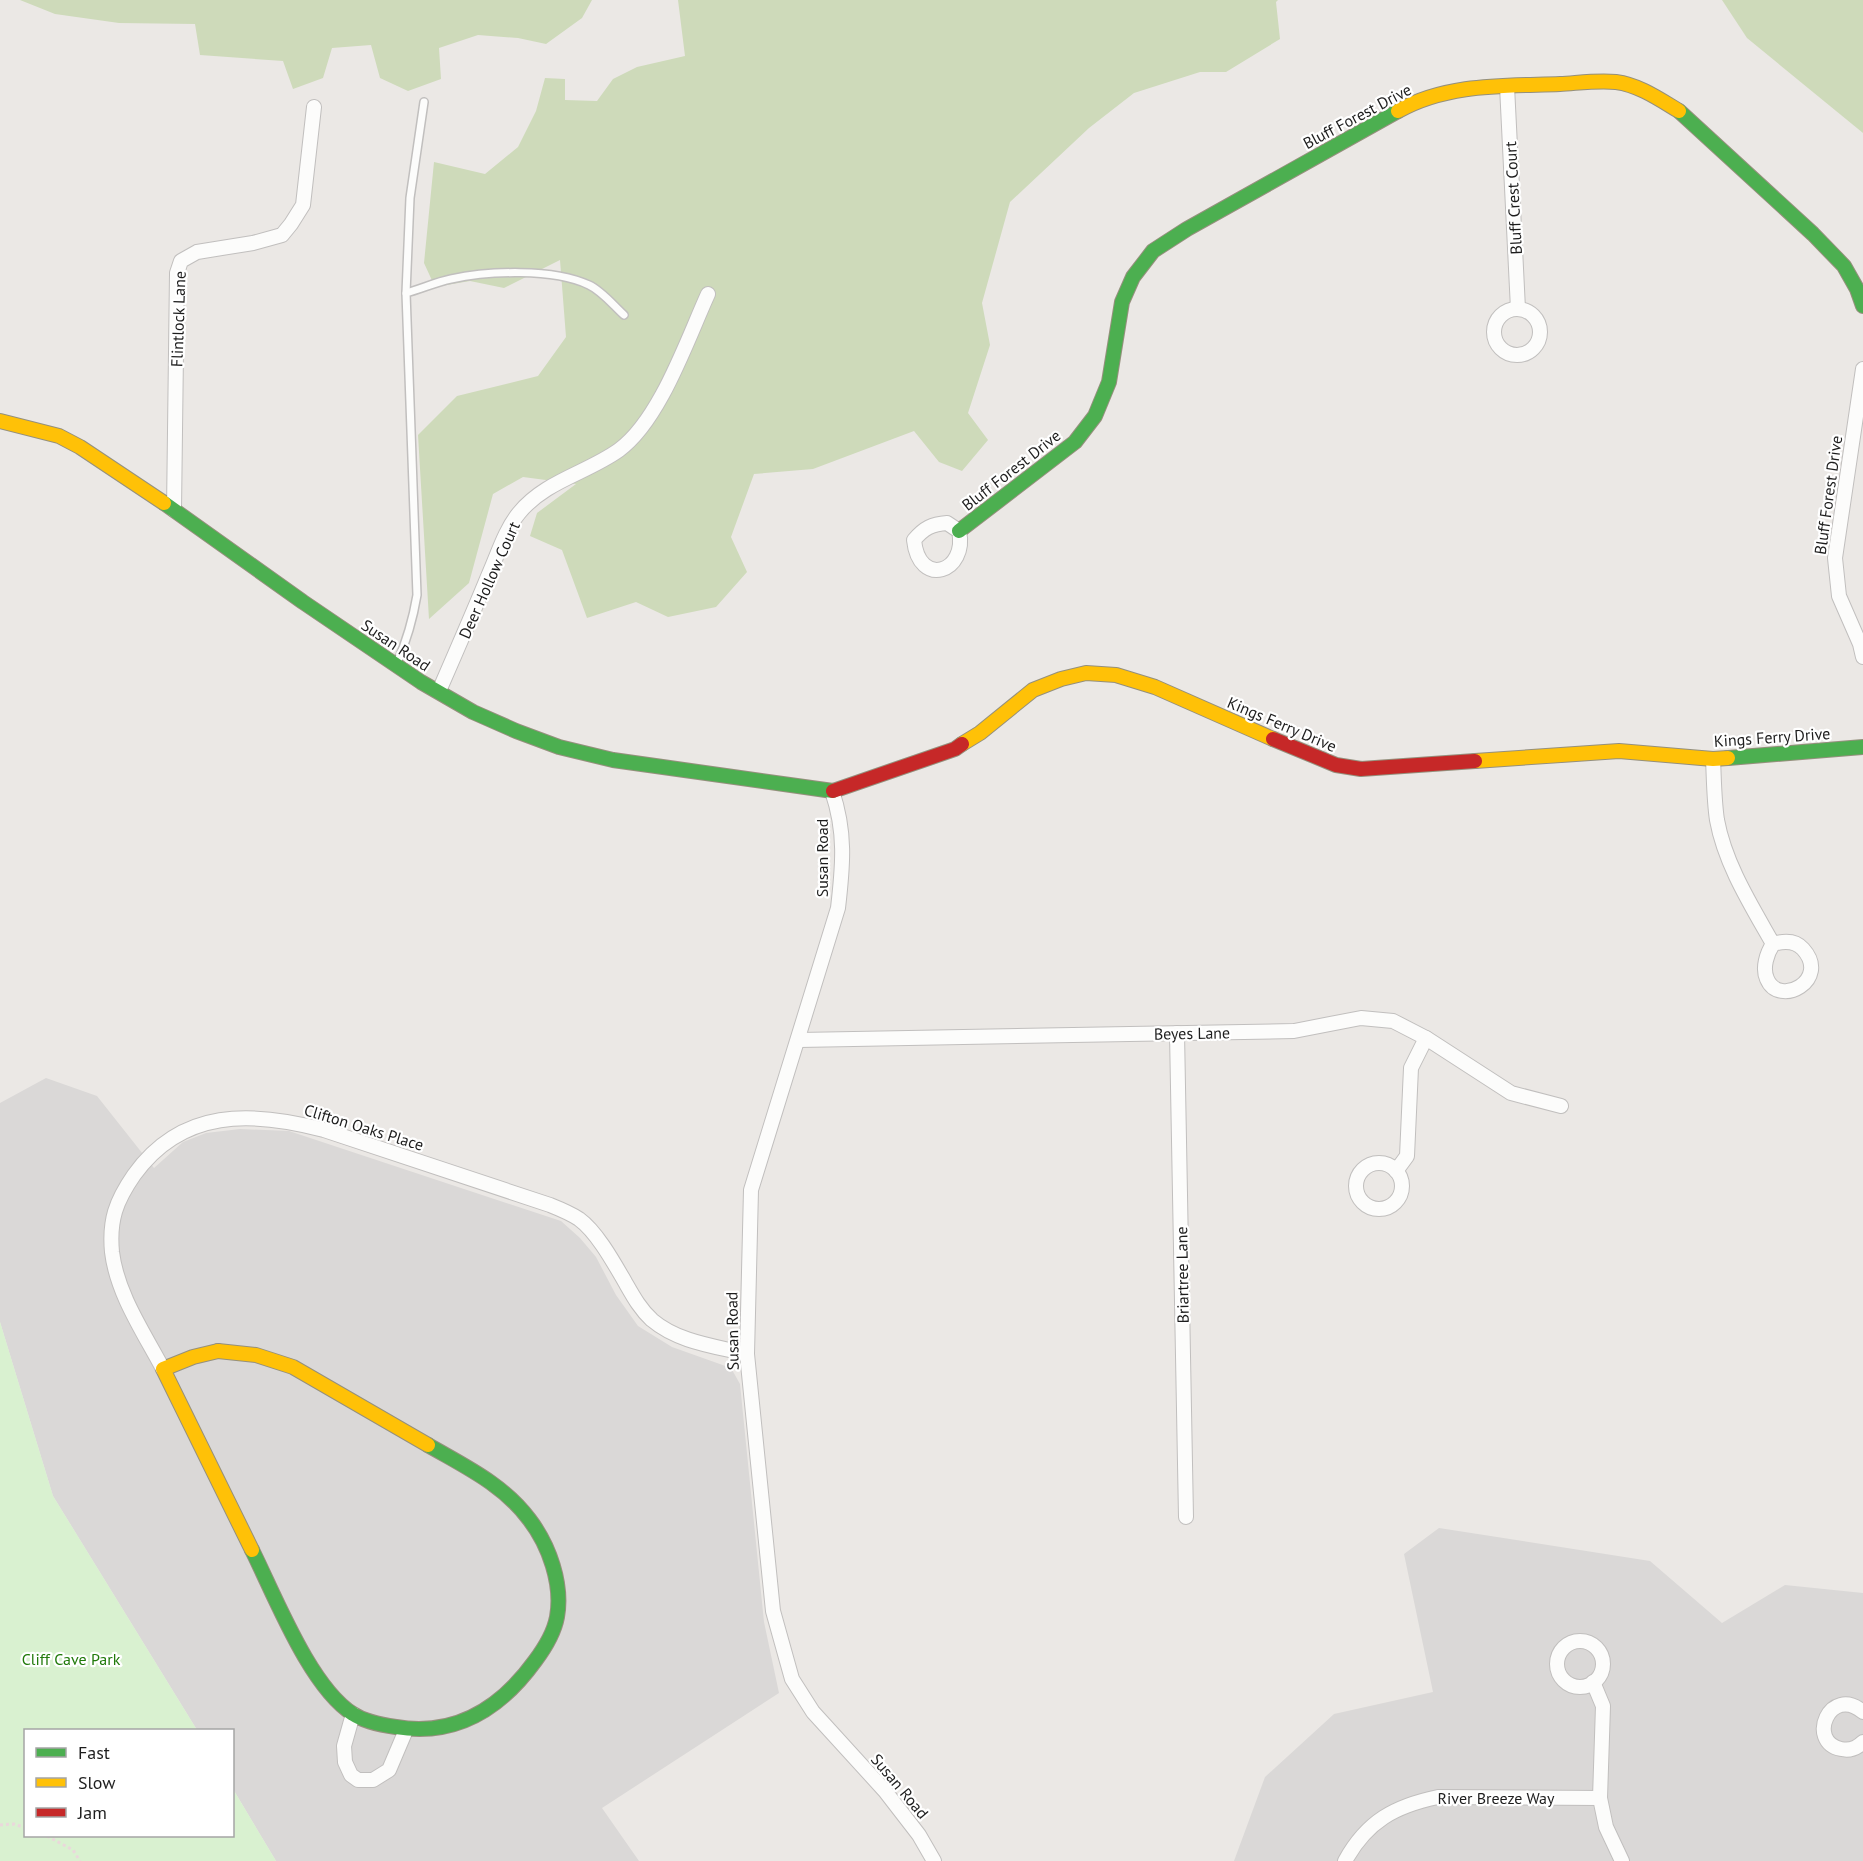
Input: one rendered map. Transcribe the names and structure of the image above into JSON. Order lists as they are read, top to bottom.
{
  "streets": {
    "street": [
      "Bluff Forest Drive",
      "Bluff Crest Court",
      "Flintlock Lane",
      "Deer Hollow Court",
      "Susan Road",
      "Kings Ferry Drive",
      "Beyes Lane",
      "Clifton Oaks Place",
      "Briartree Lane",
      "River Breeze Way"
    ]
  },
  "crossings": [
    ["Bluff Forest Drive", "Bluff Crest Court"],
    ["Flintlock Lane", "Susan Road"],
    ["Deer Hollow Court", "Susan Road"],
    ["Susan Road", "Kings Ferry Drive"],
    ["Susan Road", "Beyes Lane"],
    ["Susan Road", "Clifton Oaks Place"],
    ["Beyes Lane", "Briartree Lane"]
  ],
  "parks": ["Cliff Cave Park"],
  "legend": ["Fast", "Slow", "Jam"]
}
